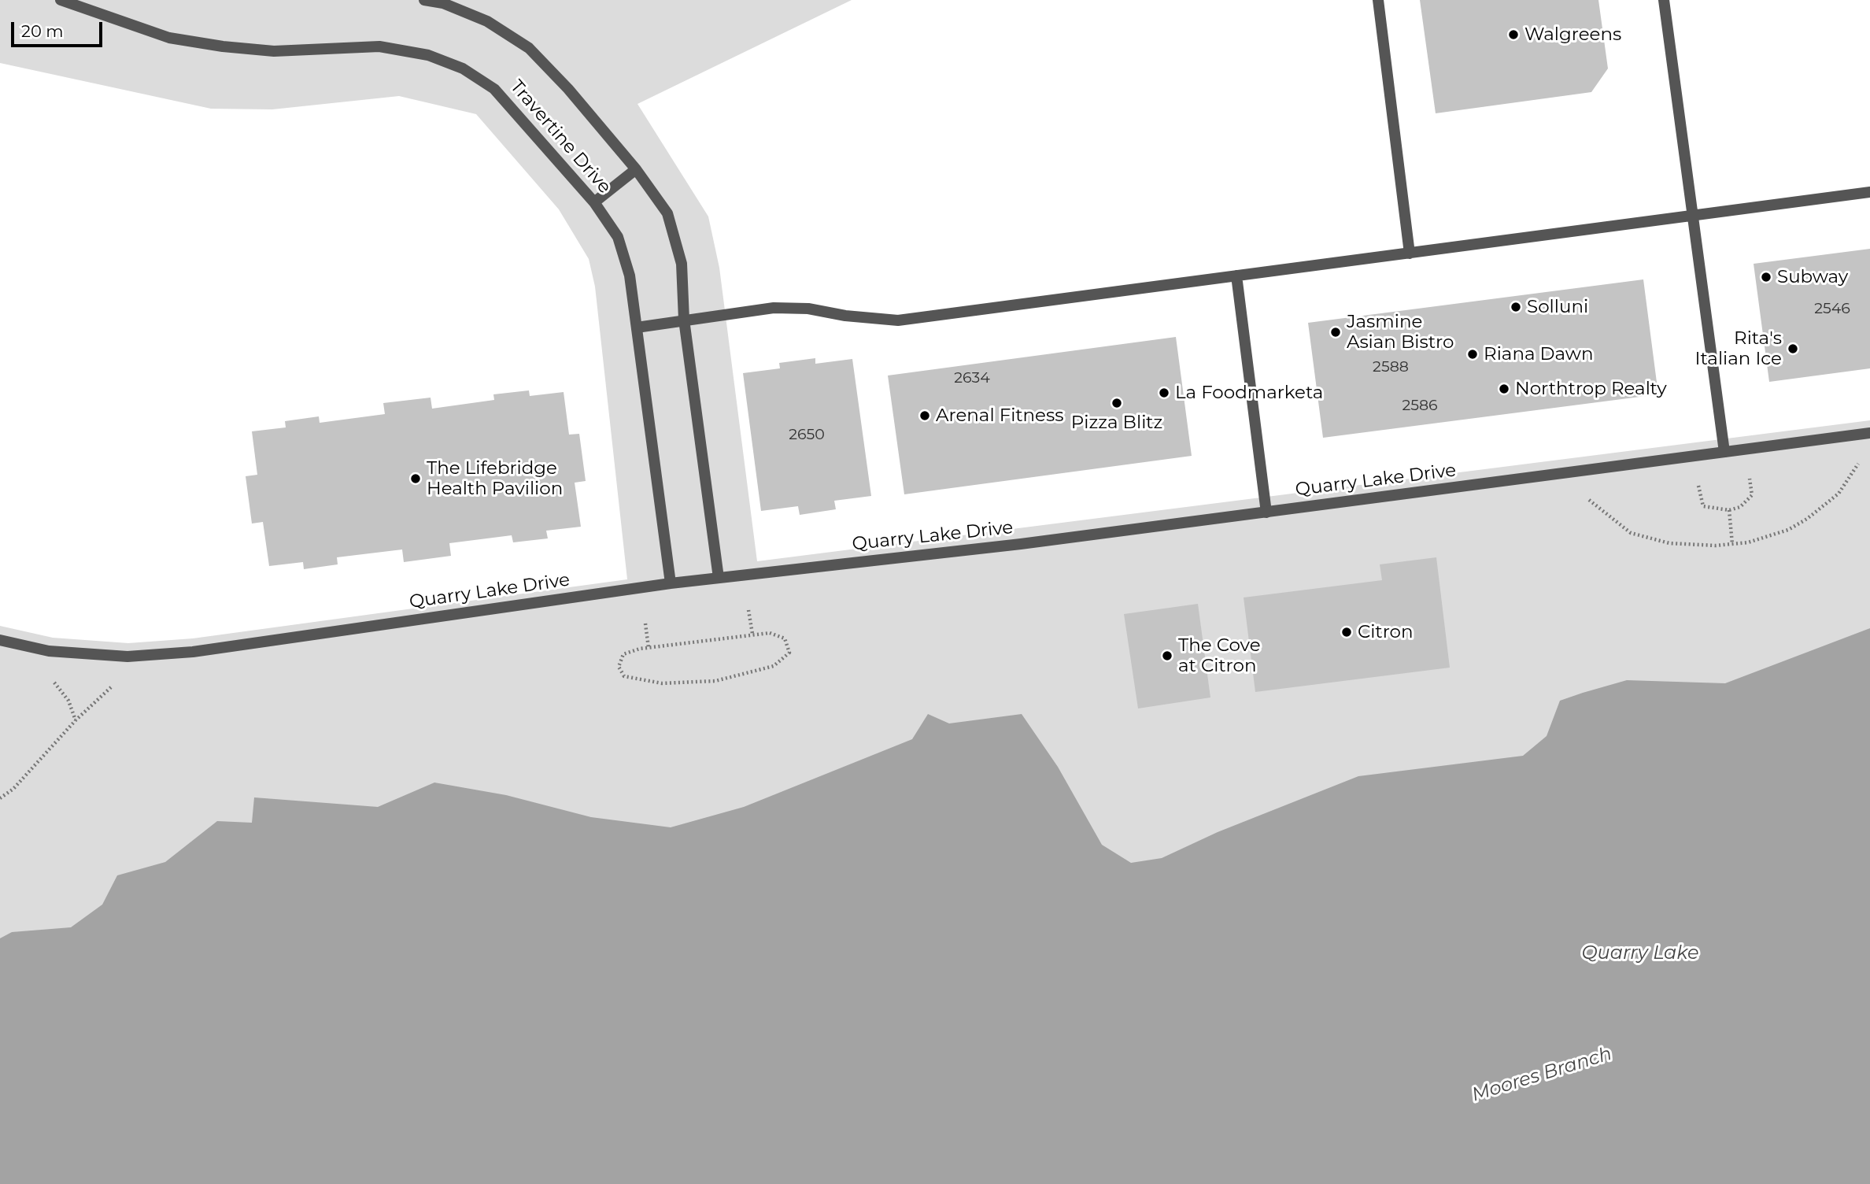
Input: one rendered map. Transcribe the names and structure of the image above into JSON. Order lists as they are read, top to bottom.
{
  "streets": {
    "street": ["Travertine Drive", "Quarry Lake Drive"]
  },
  "crossings": [
    ["Travertine Drive", "Quarry Lake Drive"]
  ],
  "water": ["Quarry Lake", "Moores Branch"],
  "places": [
    "Walgreens",
    "Subway",
    "Solluni",
    "Jasmine Asian Bistro",
    "Rita's Italian Ice",
    "Riana Dawn",
    "Northtrop Realty",
    "La Foodmarketa",
    "Pizza Blitz",
    "Arenal Fitness",
    "The Lifebridge Health Pavilion",
    "Citron",
    "The Cove at Citron"
  ],
  "house_numbers": [
    "2546",
    "2588",
    "2634",
    "2586",
    "2650"
  ],
  "scale_bar": "20 m"
}
